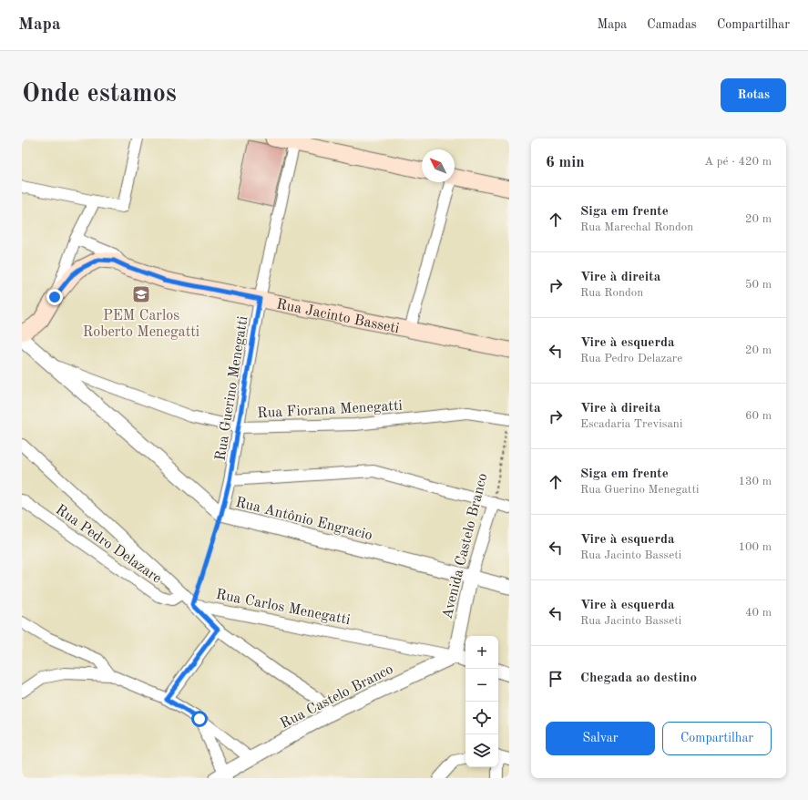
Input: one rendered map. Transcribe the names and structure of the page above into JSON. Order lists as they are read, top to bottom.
{
  "streets": {
    "main road": ["Rua Jacinto Basseti"],
    "street": [
      "Rua Guerino Menegatti",
      "Rua Fiorana Menegatti",
      "Rua Antônio Engracio",
      "Rua Pedro Delazare",
      "Avenida Castelo Branco",
      "Rua Carlos Menegatti",
      "Rua Castelo Branco"
    ]
  },
  "crossings": [
    ["Rua Jacinto Basseti", "Rua Guerino Menegatti"],
    ["Rua Guerino Menegatti", "Rua Fiorana Menegatti"],
    ["Rua Guerino Menegatti", "Rua Antônio Engracio"],
    ["Rua Fiorana Menegatti", "Rua Antônio Engracio"],
    ["Rua Antônio Engracio", "Avenida Castelo Branco"],
    ["Rua Pedro Delazare", "Rua Carlos Menegatti"],
    ["Avenida Castelo Branco", "Rua Carlos Menegatti"],
    ["Avenida Castelo Branco", "Rua Castelo Branco"],
    ["Rua Carlos Menegatti", "Rua Castelo Branco"]
  ],
  "places": {
    "school or university": ["PEM Carlos Roberto Menegatti"]
  },
  "north": "top left",
  "page": {
    "header": "Mapa",
    "nav": ["Mapa", "Camadas", "Compartilhar"],
    "buttons": [
      "Rotas",
      ["Salvar", "Compartilhar"]
    ],
    "title": "Onde estamos",
    "heading": ["6 min", "A pé · 420 m"],
    "list": [
      ["Siga em frente", "Rua Marechal Rondon", "20 m"],
      ["Vire à direita", "Rua Rondon", "50 m"],
      ["Vire à esquerda", "Rua Pedro Delazare", "20 m"],
      ["Vire à direita", "Escadaria Trevisani", "60 m"],
      ["Siga em frente", "Rua Guerino Menegatti", "130 m"],
      ["Vire à esquerda", "Rua Jacinto Basseti", "100 m"],
      ["Vire à esquerda", "Rua Jacinto Basseti", "40 m"],
      "Chegada ao destino"
    ],
    "map_buttons": ["+", "−"]
  }
}
